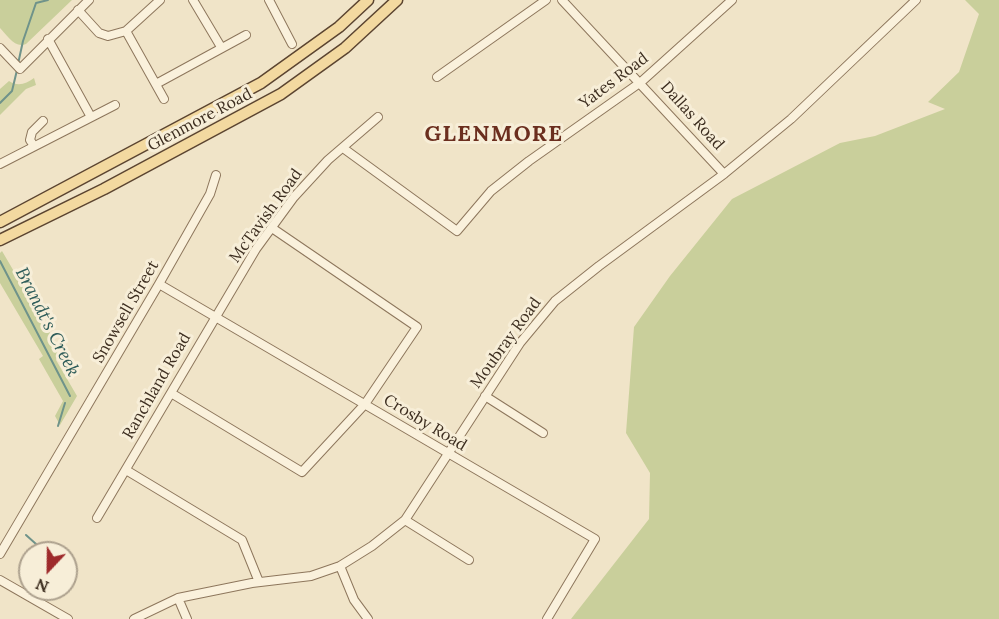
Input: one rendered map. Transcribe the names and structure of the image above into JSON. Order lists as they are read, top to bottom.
{
  "streets": {
    "main road": ["Glenmore Road"],
    "street": [
      "Yates Road",
      "Dallas Road",
      "McTavish Road",
      "Snowsell Street",
      "Moubray Road",
      "Ranchland Road",
      "Crosby Road"
    ]
  },
  "crossings": [
    ["Yates Road", "Dallas Road"],
    ["Yates Road", "McTavish Road"],
    ["Dallas Road", "Moubray Road"],
    ["McTavish Road", "Ranchland Road"],
    ["McTavish Road", "Crosby Road"],
    ["Snowsell Street", "Crosby Road"],
    ["Moubray Road", "Crosby Road"],
    ["Ranchland Road", "Crosby Road"]
  ],
  "districts": ["GLENMORE"],
  "water": ["Brandt's Creek"],
  "north": "bottom"
}
